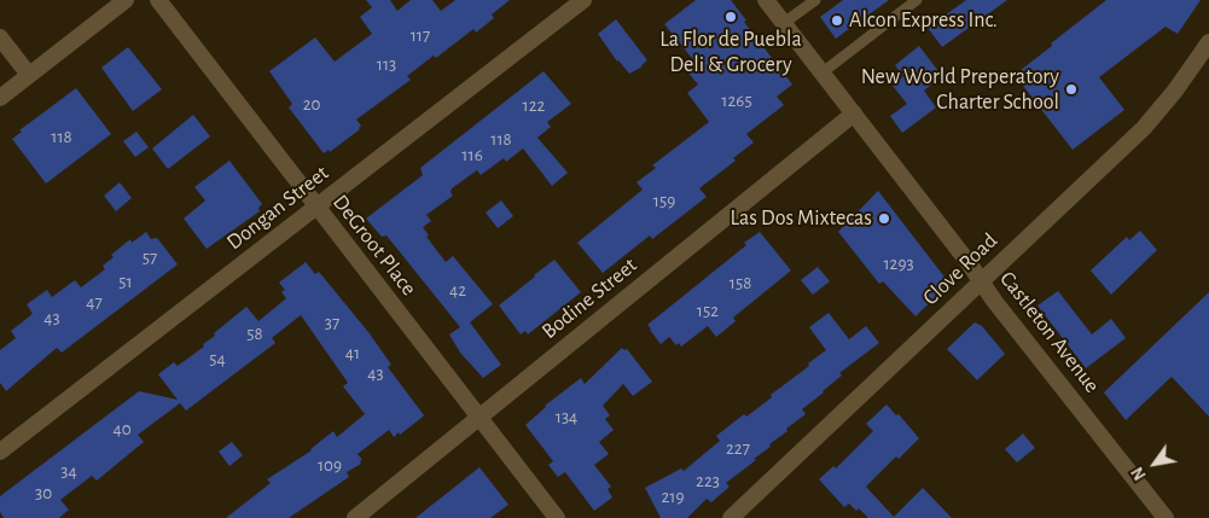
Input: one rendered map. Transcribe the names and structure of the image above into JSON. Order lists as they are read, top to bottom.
{
  "streets": {
    "street": [
      "Dongan Street",
      "DeGroot Place",
      "Clove Road",
      "Bodine Street",
      "Castleton Avenue"
    ]
  },
  "crossings": [
    ["Dongan Street", "DeGroot Place"],
    ["DeGroot Place", "Bodine Street"],
    ["Clove Road", "Castleton Avenue"],
    ["Bodine Street", "Castleton Avenue"]
  ],
  "places": [
    "La Flor de Puebla Deli & Grocery",
    "Alcon Express Inc.",
    "New World Preperatory Charter School",
    "Las Dos Mixtecas"
  ],
  "house_numbers": [
    "117",
    "113",
    "1265",
    "20",
    "122",
    "118",
    "118",
    "116",
    "159",
    "57",
    "1293",
    "51",
    "158",
    "42",
    "47",
    "152",
    "43",
    "37",
    "58",
    "41",
    "54",
    "43",
    "134",
    "40",
    "227",
    "109",
    "34",
    "223",
    "30",
    "219"
  ],
  "north": "bottom left"
}
